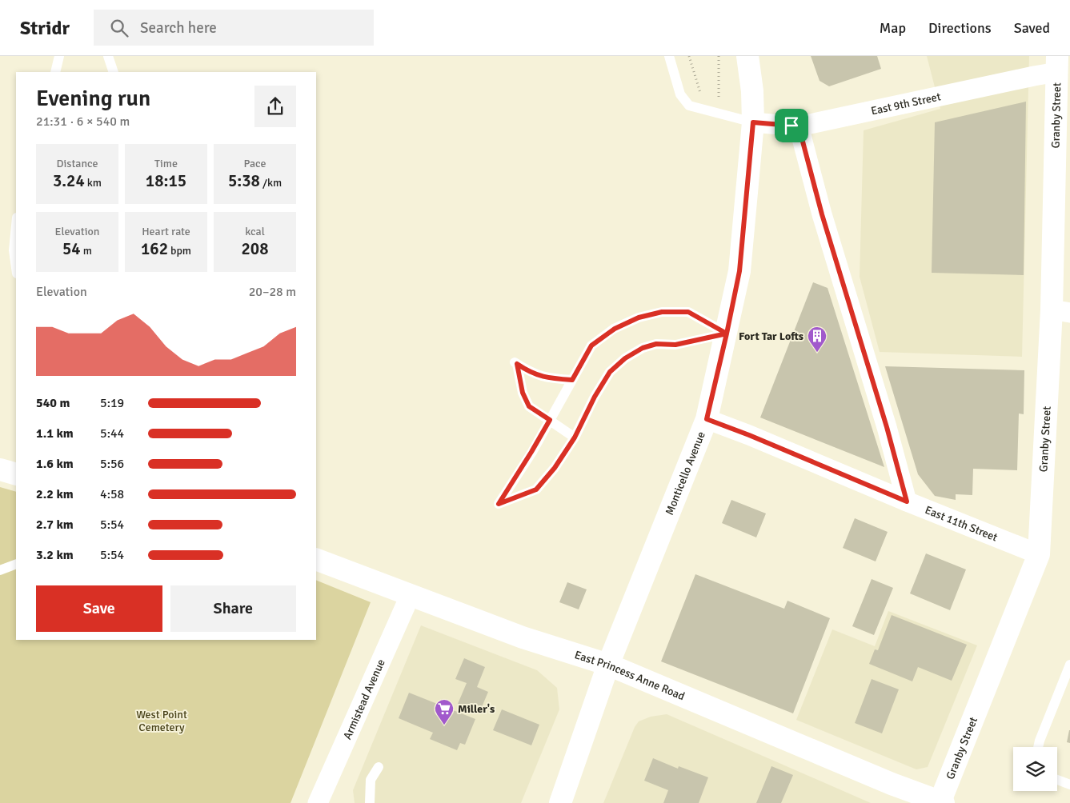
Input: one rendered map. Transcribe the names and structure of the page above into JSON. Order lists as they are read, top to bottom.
{
  "streets": {
    "main road": ["Granby Street", "Monticello Avenue", "East Princess Anne Road"],
    "street": ["East 9th Street", "East 11th Street", "Armistead Avenue"]
  },
  "crossings": [
    ["East 9th Street", "Granby Street"],
    ["East 9th Street", "Monticello Avenue"],
    ["Granby Street", "East 11th Street"],
    ["Granby Street", "East Princess Anne Road"],
    ["Monticello Avenue", "East 11th Street"],
    ["Monticello Avenue", "East Princess Anne Road"],
    ["East Princess Anne Road", "Armistead Avenue"]
  ],
  "parks": ["West Point Cemetery"],
  "places": {
    "building": ["Fort Tar Lofts"],
    "supermarket": ["Miller's"]
  },
  "page": {
    "header": "Stridr",
    "search": "Search here",
    "nav": ["Map", "Directions", "Saved"],
    "heading": ["Evening run", "21:31 · 6 × 540 m"],
    "stats": [
      ["Distance", "3.24 km"],
      ["Time", "18:15"],
      ["Pace", "5:38 /km"],
      ["Elevation", "54 m"],
      ["Heart rate", "162 bpm"],
      ["kcal", "208"]
    ],
    "chart": ["Elevation", "20–28 m"],
    "list": [
      {
        "name": "540 m",
        "note": "5:19"
      },
      {
        "name": "1.1 km",
        "note": "5:44"
      },
      {
        "name": "1.6 km",
        "note": "5:56"
      },
      {
        "name": "2.2 km",
        "note": "4:58"
      },
      {
        "name": "2.7 km",
        "note": "5:54"
      },
      {
        "name": "3.2 km",
        "note": "5:54"
      }
    ],
    "buttons": ["Save", "Share"]
  }
}
